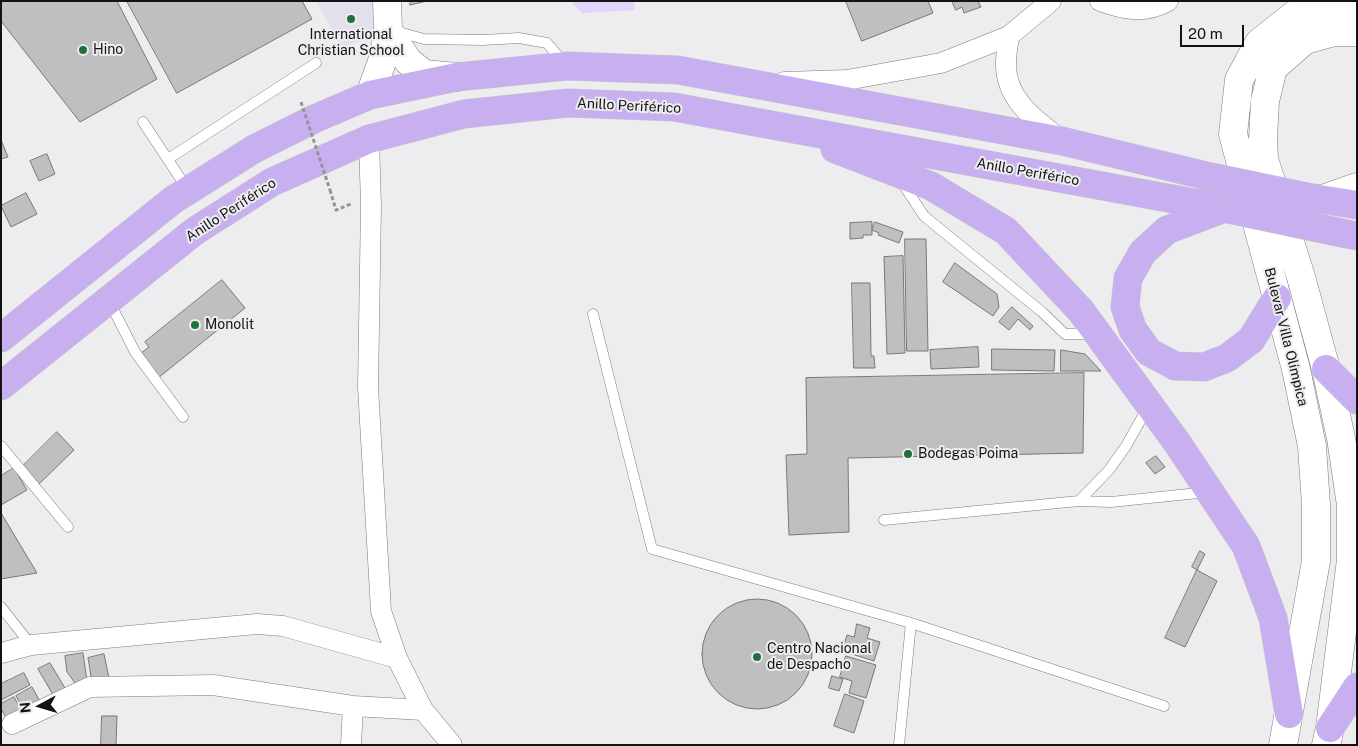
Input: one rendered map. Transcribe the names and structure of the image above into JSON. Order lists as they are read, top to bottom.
{
  "streets": {
    "highway": ["Anillo Periférico"],
    "main road": ["Bulevar Villa Olímpica"]
  },
  "places": [
    "International Christian School",
    "Hino",
    "Monolit",
    "Bodegas Poima",
    "Centro Nacional de Despacho"
  ],
  "scale_bar": "20 m",
  "north": "left"
}
